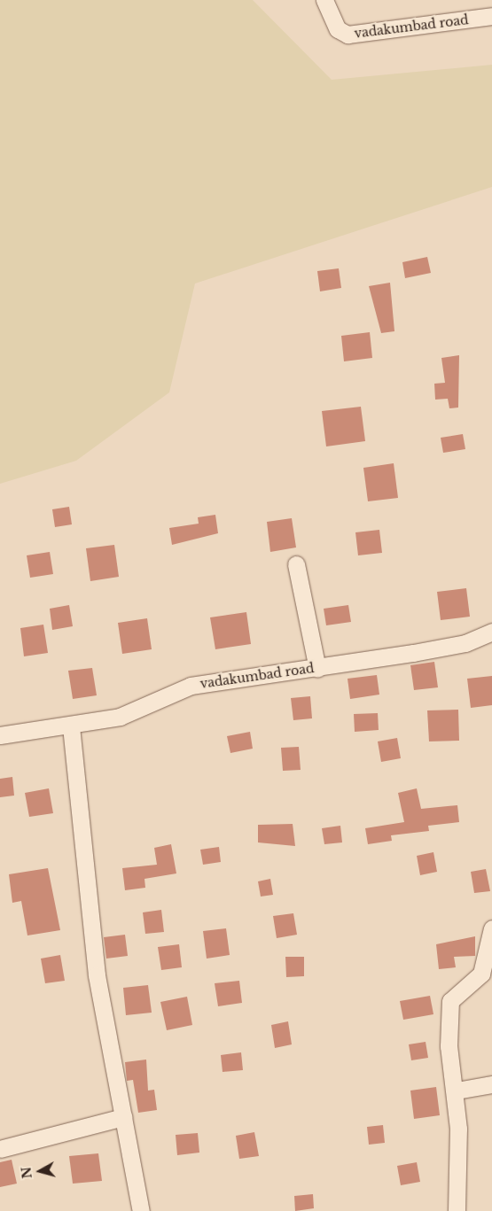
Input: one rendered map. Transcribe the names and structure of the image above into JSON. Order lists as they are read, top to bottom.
{
  "streets": {
    "street": ["vadakumbad road"]
  },
  "north": "left"
}
